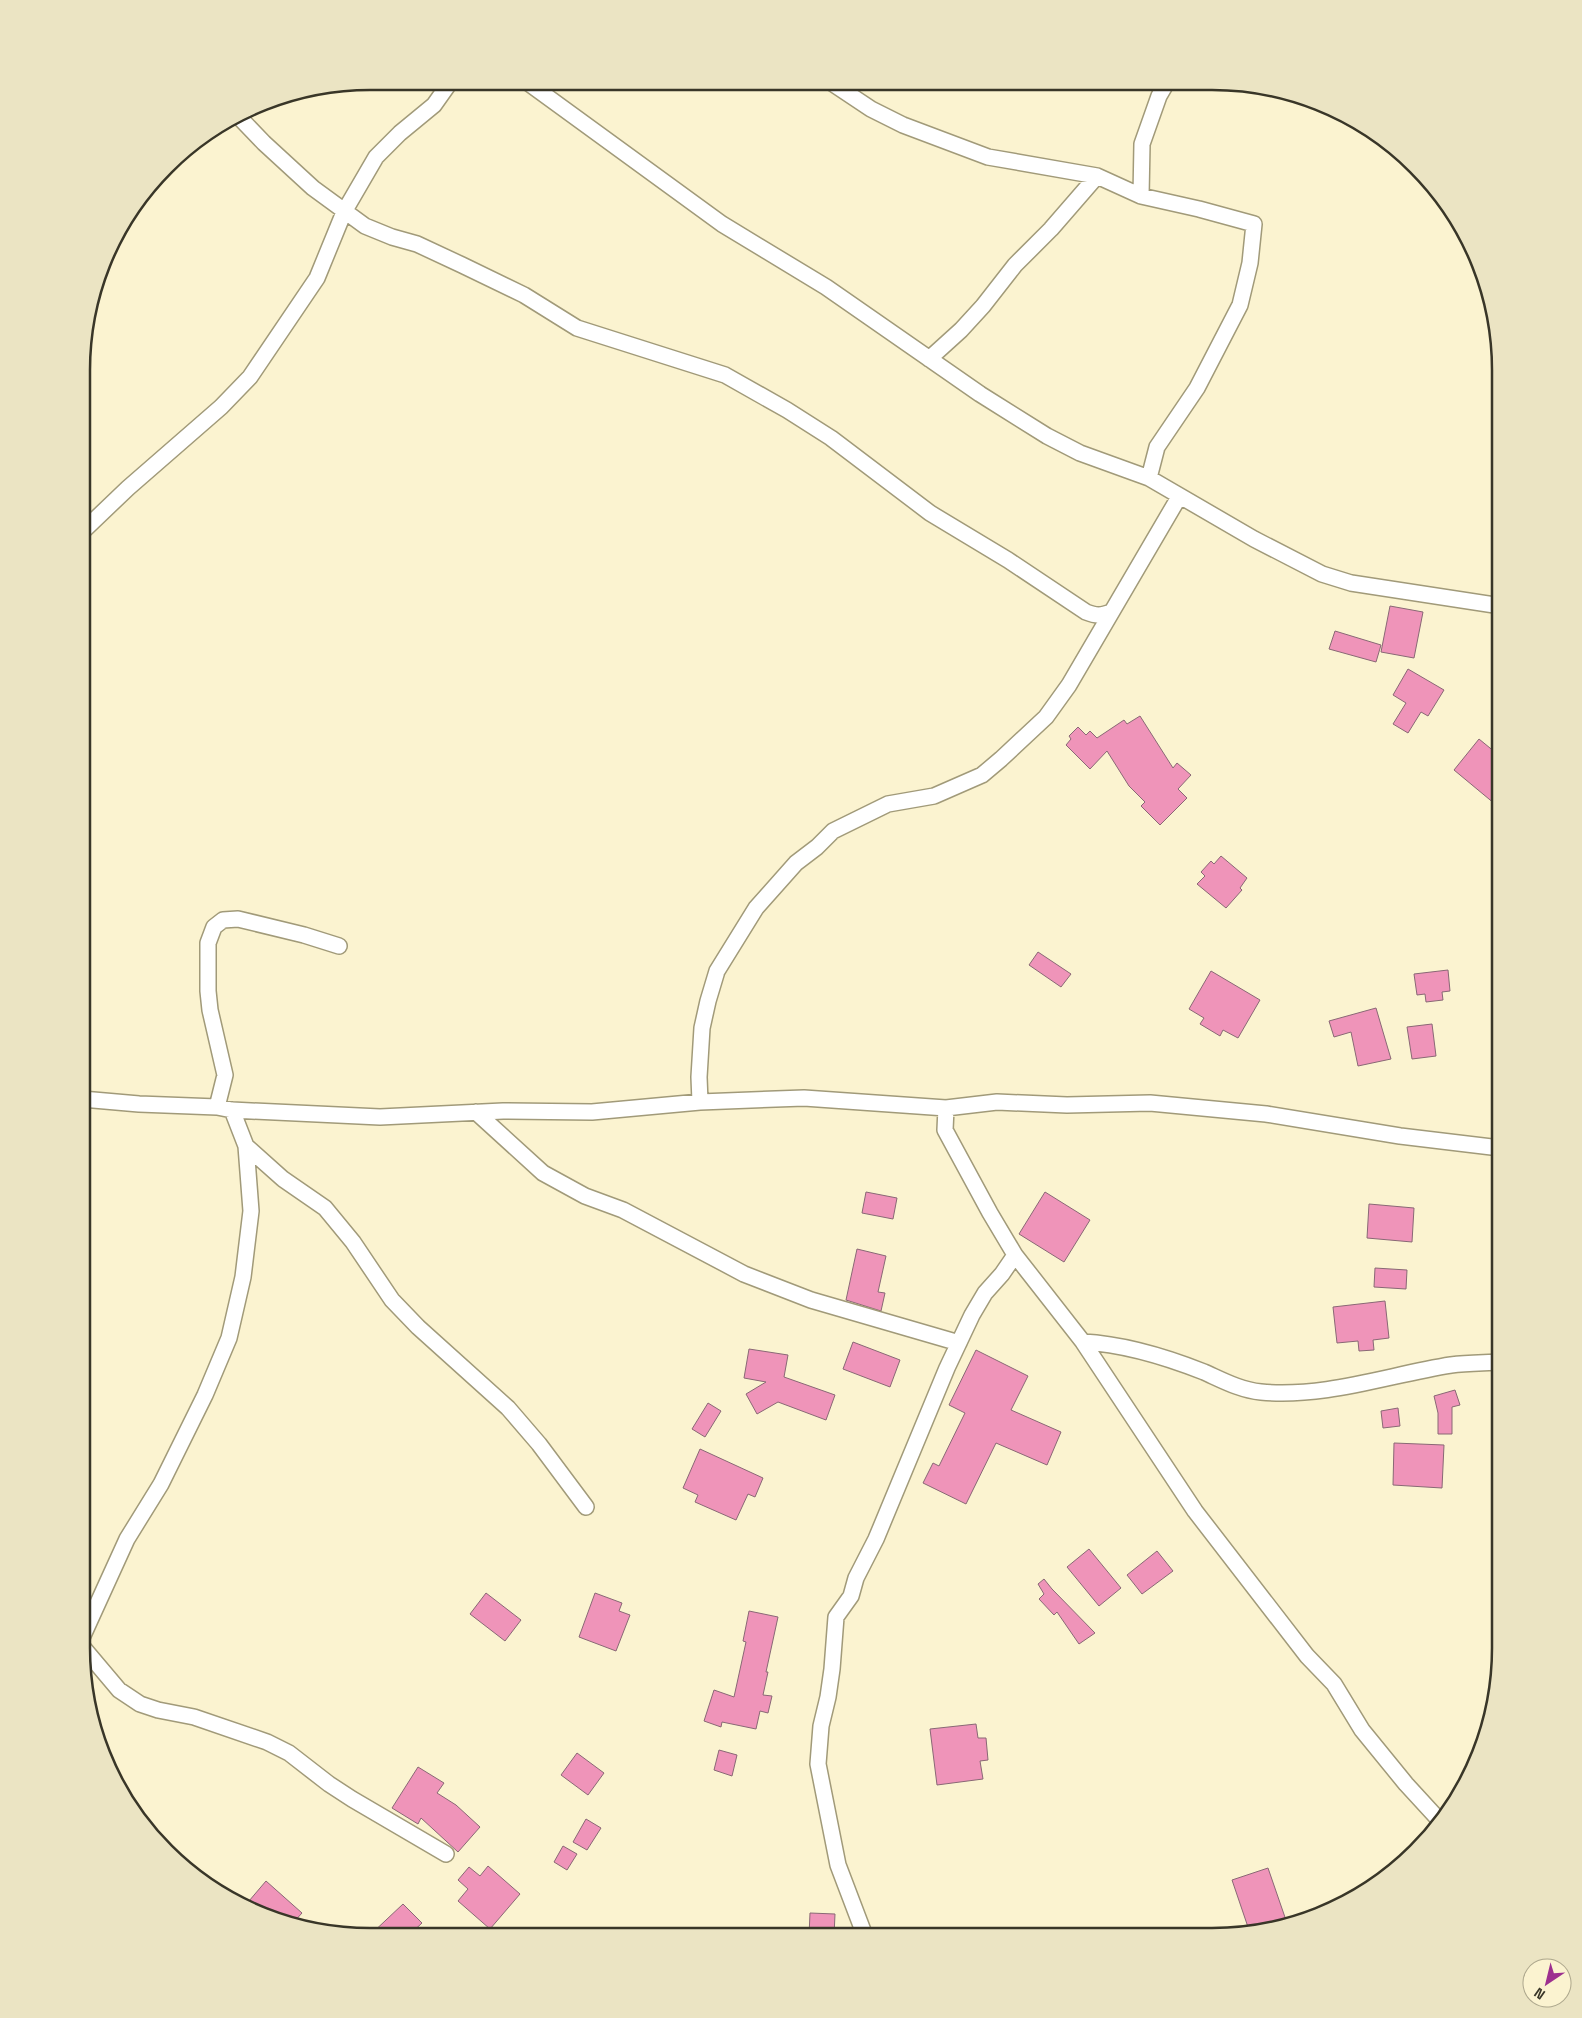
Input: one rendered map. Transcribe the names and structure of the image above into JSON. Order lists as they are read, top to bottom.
{
  "north": "bottom left"
}
